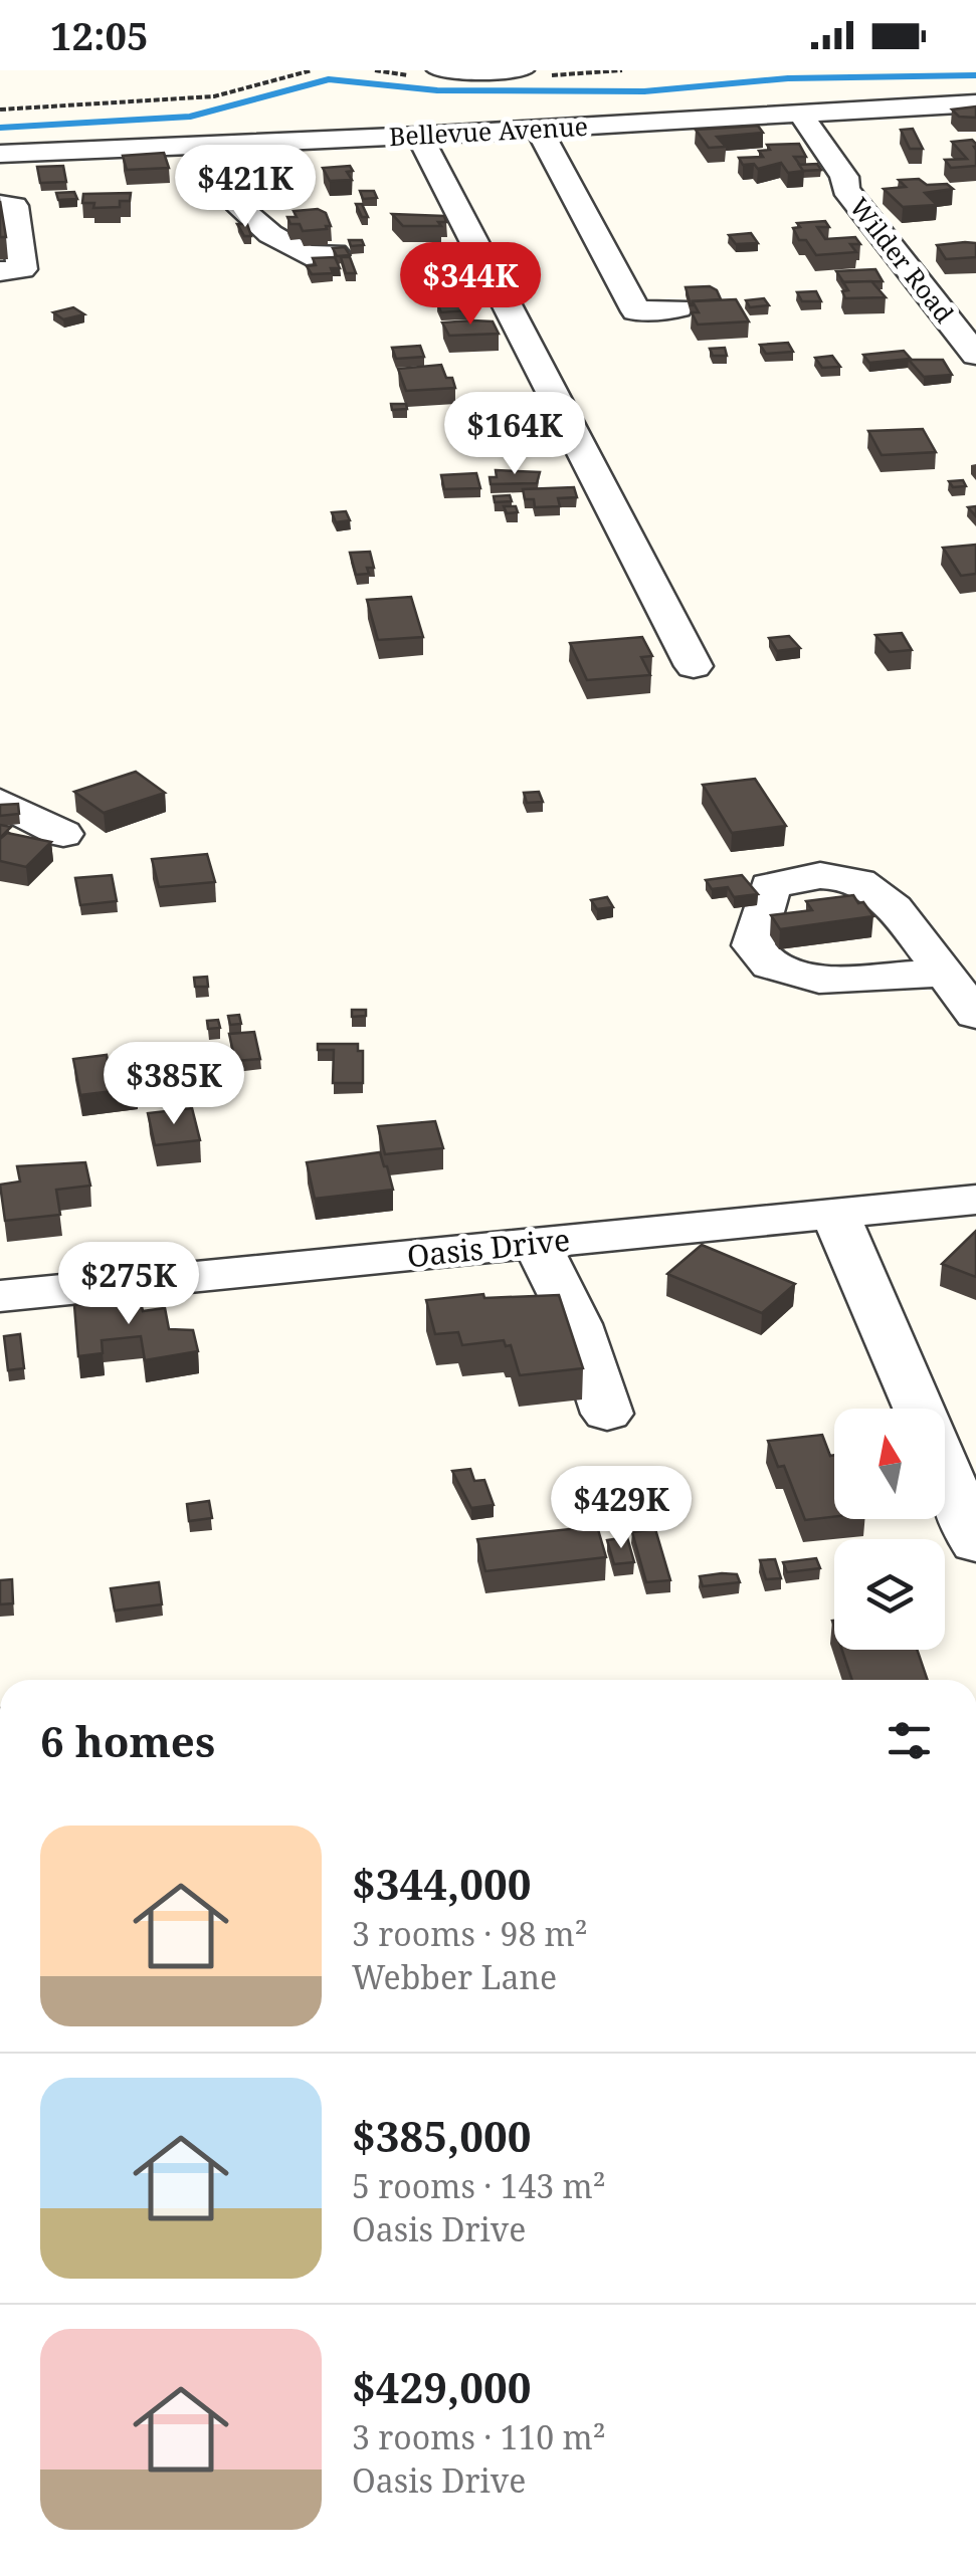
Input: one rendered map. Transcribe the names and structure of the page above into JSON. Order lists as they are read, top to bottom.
{
  "streets": {
    "street": ["Bellevue Avenue", "Wilder Road", "Oasis Drive"]
  },
  "crossings": [
    ["Bellevue Avenue", "Wilder Road"]
  ],
  "north": "top",
  "page": {
    "status": "12:05",
    "price": [
      "$421K",
      "$344K",
      "$164K",
      "$385K",
      "$275K",
      "$429K"
    ],
    "heading": "6 homes",
    "list": [
      {
        "name": "$344,000",
        "note": "3 rooms · 98 m² · Webber Lane"
      },
      {
        "name": "$385,000",
        "note": "5 rooms · 143 m² · Oasis Drive"
      },
      {
        "name": "$429,000",
        "note": "3 rooms · 110 m² · Oasis Drive"
      }
    ]
  }
}
